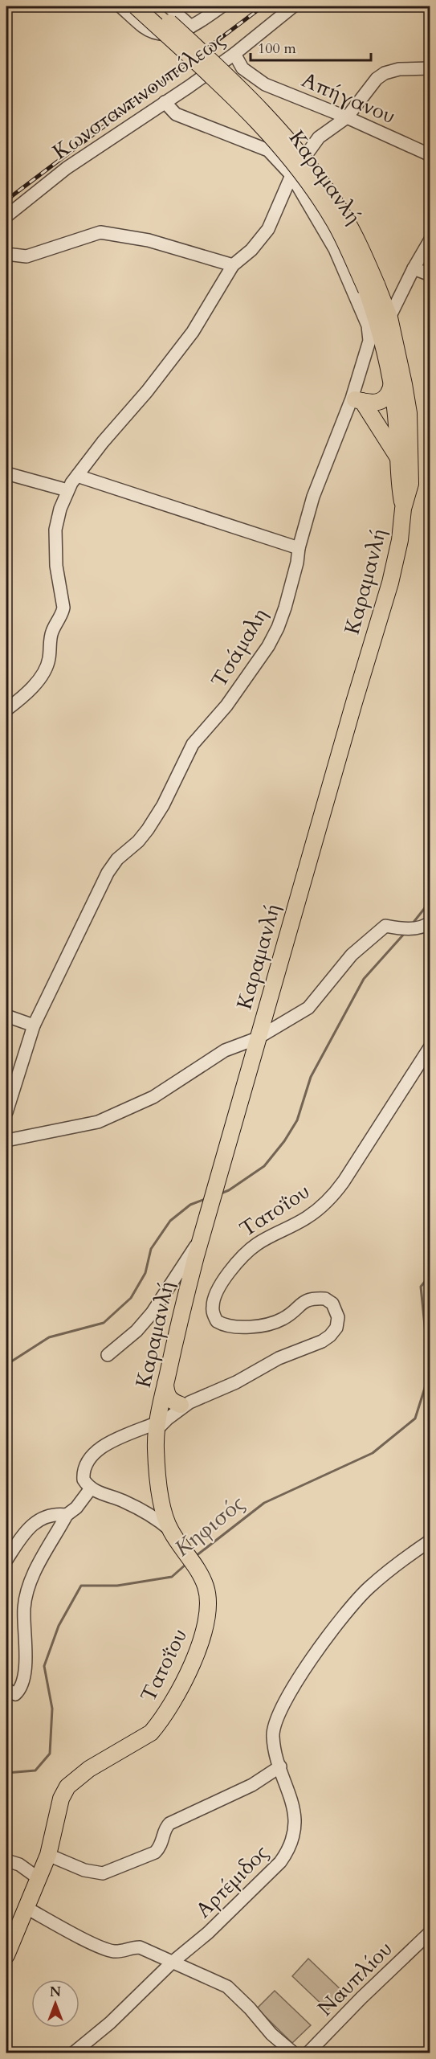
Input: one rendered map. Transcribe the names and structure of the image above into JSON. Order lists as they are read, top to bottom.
{
  "streets": {
    "main road": ["Καραμανλή", "Τατοΐου"],
    "street": [
      "Κωνσταντινουπόλεως",
      "Απήγανου",
      "Τσάμαλη",
      "Αρτέμιδος",
      "Ναυπλίου"
    ]
  },
  "crossings": [
    ["Κωνσταντινουπόλεως", "Απήγανου"],
    ["Κωνσταντινουπόλεως", "Τσάμαλη"],
    ["Καραμανλή", "Τατοΐου"]
  ],
  "water": ["Κηφισός"],
  "scale_bar": "100 m",
  "north": "top"
}
